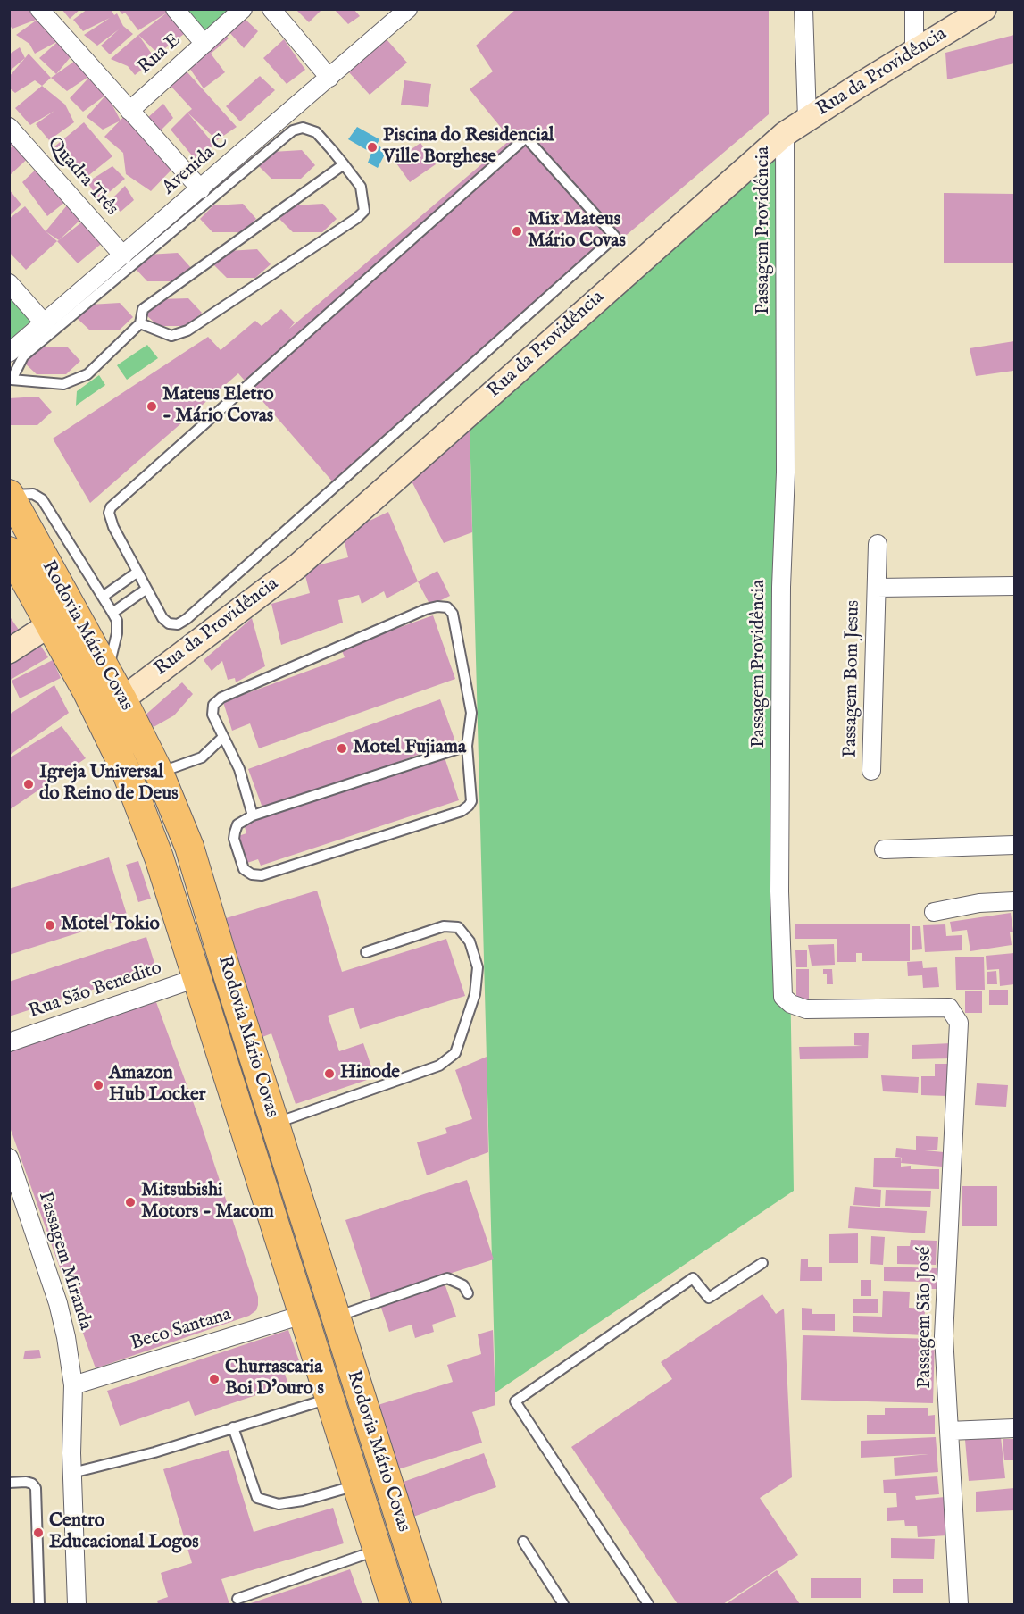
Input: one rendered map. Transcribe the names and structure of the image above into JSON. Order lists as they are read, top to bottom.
{
  "streets": {
    "main road": ["Rodovia Mário Covas"],
    "street": [
      "Rua E",
      "Rua da Providência",
      "Avenida C",
      "Quadra Três",
      "Passagem Providência",
      "Passagem Bom Jesus",
      "Rua São Benedito",
      "Passagem Miranda",
      "Passagem São José",
      "Beco Santana"
    ]
  },
  "crossings": [
    ["Rua da Providência", "Passagem Providência"],
    ["Rua da Providência", "Rodovia Mário Covas"],
    ["Avenida C", "Quadra Três"],
    ["Passagem Providência", "Passagem São José"],
    ["Rodovia Mário Covas", "Rua São Benedito"],
    ["Rodovia Mário Covas", "Beco Santana"],
    ["Passagem Miranda", "Beco Santana"]
  ],
  "places": [
    "Piscina do Residencial Ville Borghese",
    "Mix Mateus Mário Covas",
    "Mateus Eletro - Mário Covas",
    "Motel Fujiama",
    "Igreja Universal do Reino de Deus",
    "Motel Tokio",
    "Hinode",
    "Amazon Hub Locker",
    "Mitsubishi Motors - Macom",
    "Churrascaria Boi D'ouro s",
    "Centro Educacional Logos"
  ]
}
